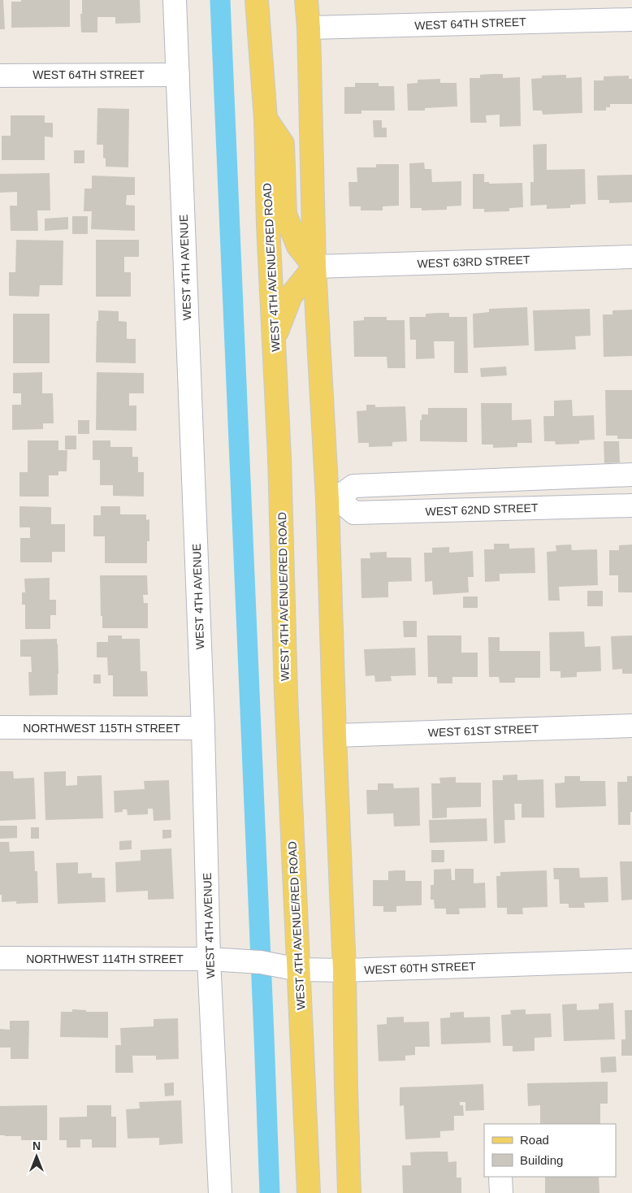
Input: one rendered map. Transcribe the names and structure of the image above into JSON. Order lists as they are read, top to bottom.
{
  "streets": {
    "main road": ["WEST 4TH AVENUE/RED ROAD"],
    "street": [
      "WEST 64TH STREET",
      "WEST 63RD STREET",
      "WEST 4TH AVENUE",
      "WEST 62ND STREET",
      "NORTHWEST 115TH STREET",
      "WEST 61ST STREET",
      "NORTHWEST 114TH STREET",
      "WEST 60TH STREET"
    ]
  },
  "crossings": [
    ["WEST 64TH STREET", "WEST 4TH AVENUE"],
    ["WEST 4TH AVENUE", "NORTHWEST 115TH STREET"],
    ["WEST 4TH AVENUE", "NORTHWEST 114TH STREET"],
    ["WEST 4TH AVENUE", "WEST 60TH STREET"],
    ["WEST 4TH AVENUE/RED ROAD", "WEST 60TH STREET"],
    ["NORTHWEST 114TH STREET", "WEST 60TH STREET"]
  ],
  "legend": ["Road", "Building"],
  "north": "top"
}
